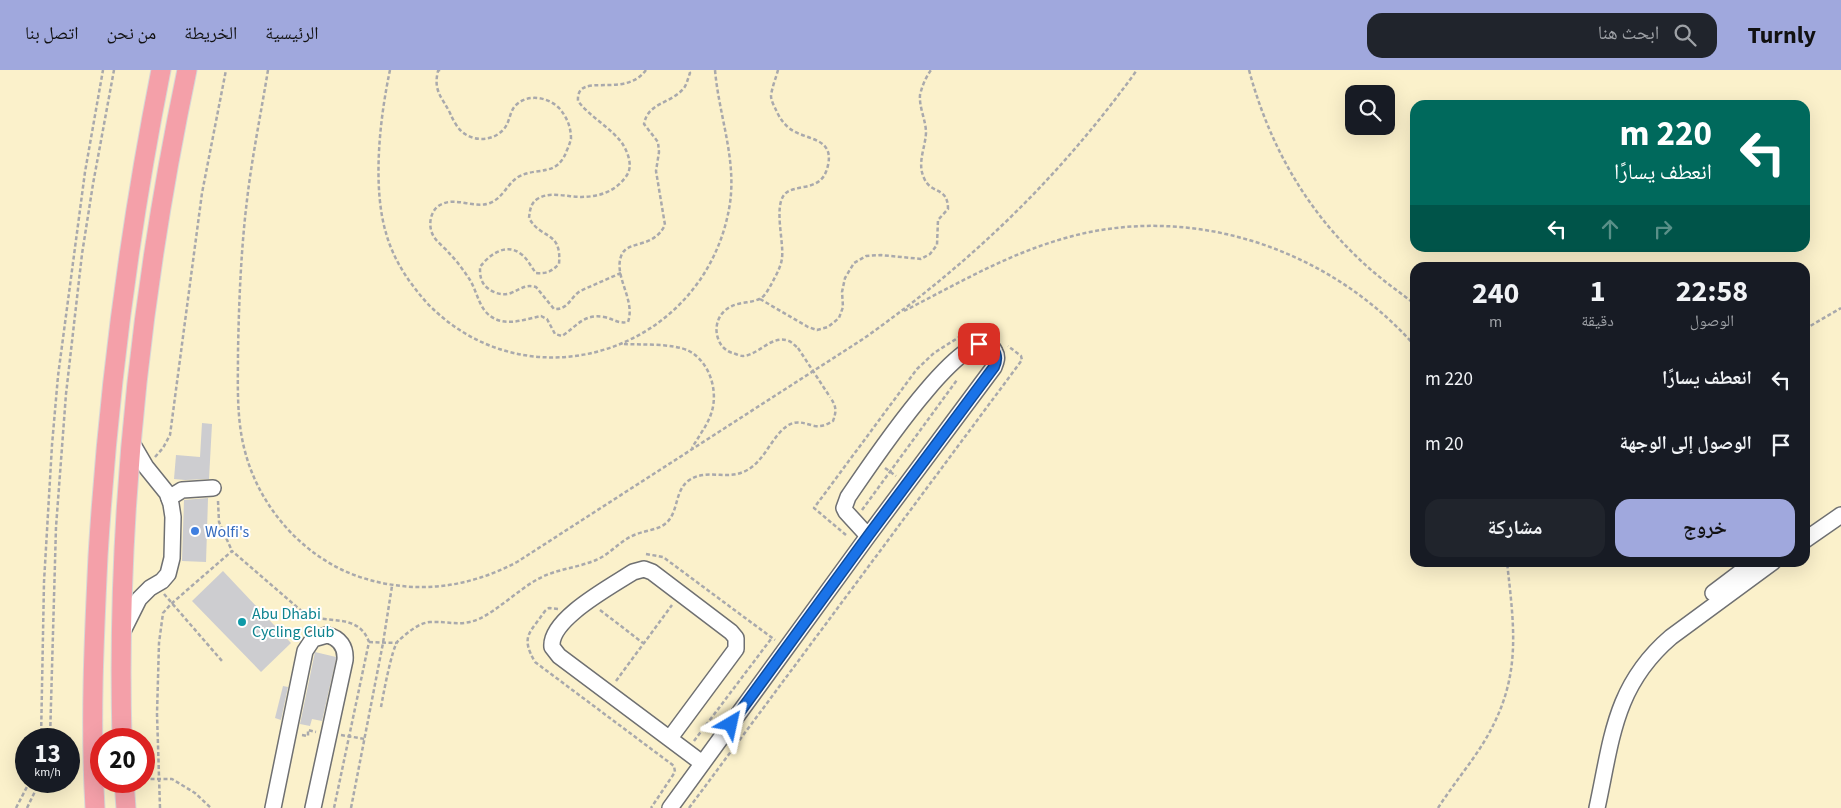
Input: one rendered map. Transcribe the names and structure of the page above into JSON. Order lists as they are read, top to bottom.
{
  "places": ["Wolfi's", "Abu Dhabi Cycling Club"],
  "page": {
    "header": "Turnly",
    "search": "ابحث هنا",
    "nav": [
      "الرئيسية",
      "الخريطة",
      "من نحن",
      "اتصل بنا"
    ],
    "turn": ["220 m", "انعطف يسارًا"],
    "eta": [
      "22:58",
      "الوصول",
      "1",
      "دقيقة",
      "240",
      "m"
    ],
    "list": [
      {
        "name": "انعطف يسارًا",
        "value": "220 m"
      },
      {
        "name": "الوصول إلى الوجهة",
        "value": "20 m"
      }
    ],
    "buttons": ["خروج", "مشاركة"],
    "speed": "13 km/h",
    "limit": "20"
  }
}
